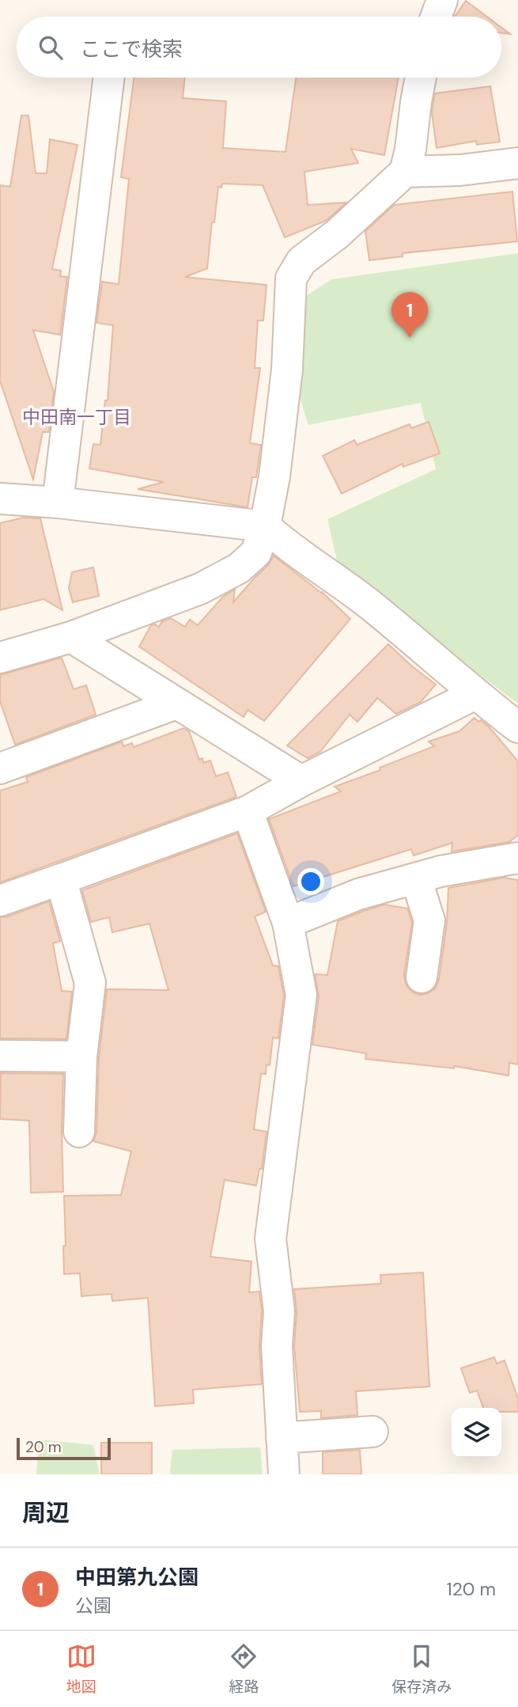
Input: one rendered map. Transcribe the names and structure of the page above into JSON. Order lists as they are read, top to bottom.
{
  "districts": ["中田南一丁目"],
  "scale_bar": "20 m",
  "page": {
    "search": "ここで検索",
    "pins": "1",
    "scale": "20 m",
    "heading": "周辺",
    "list": [
      {
        "mark": "1",
        "name": "中田第九公園",
        "note": "公園",
        "value": "120 m"
      }
    ],
    "nav": ["地図", "経路", "保存済み"]
  }
}
